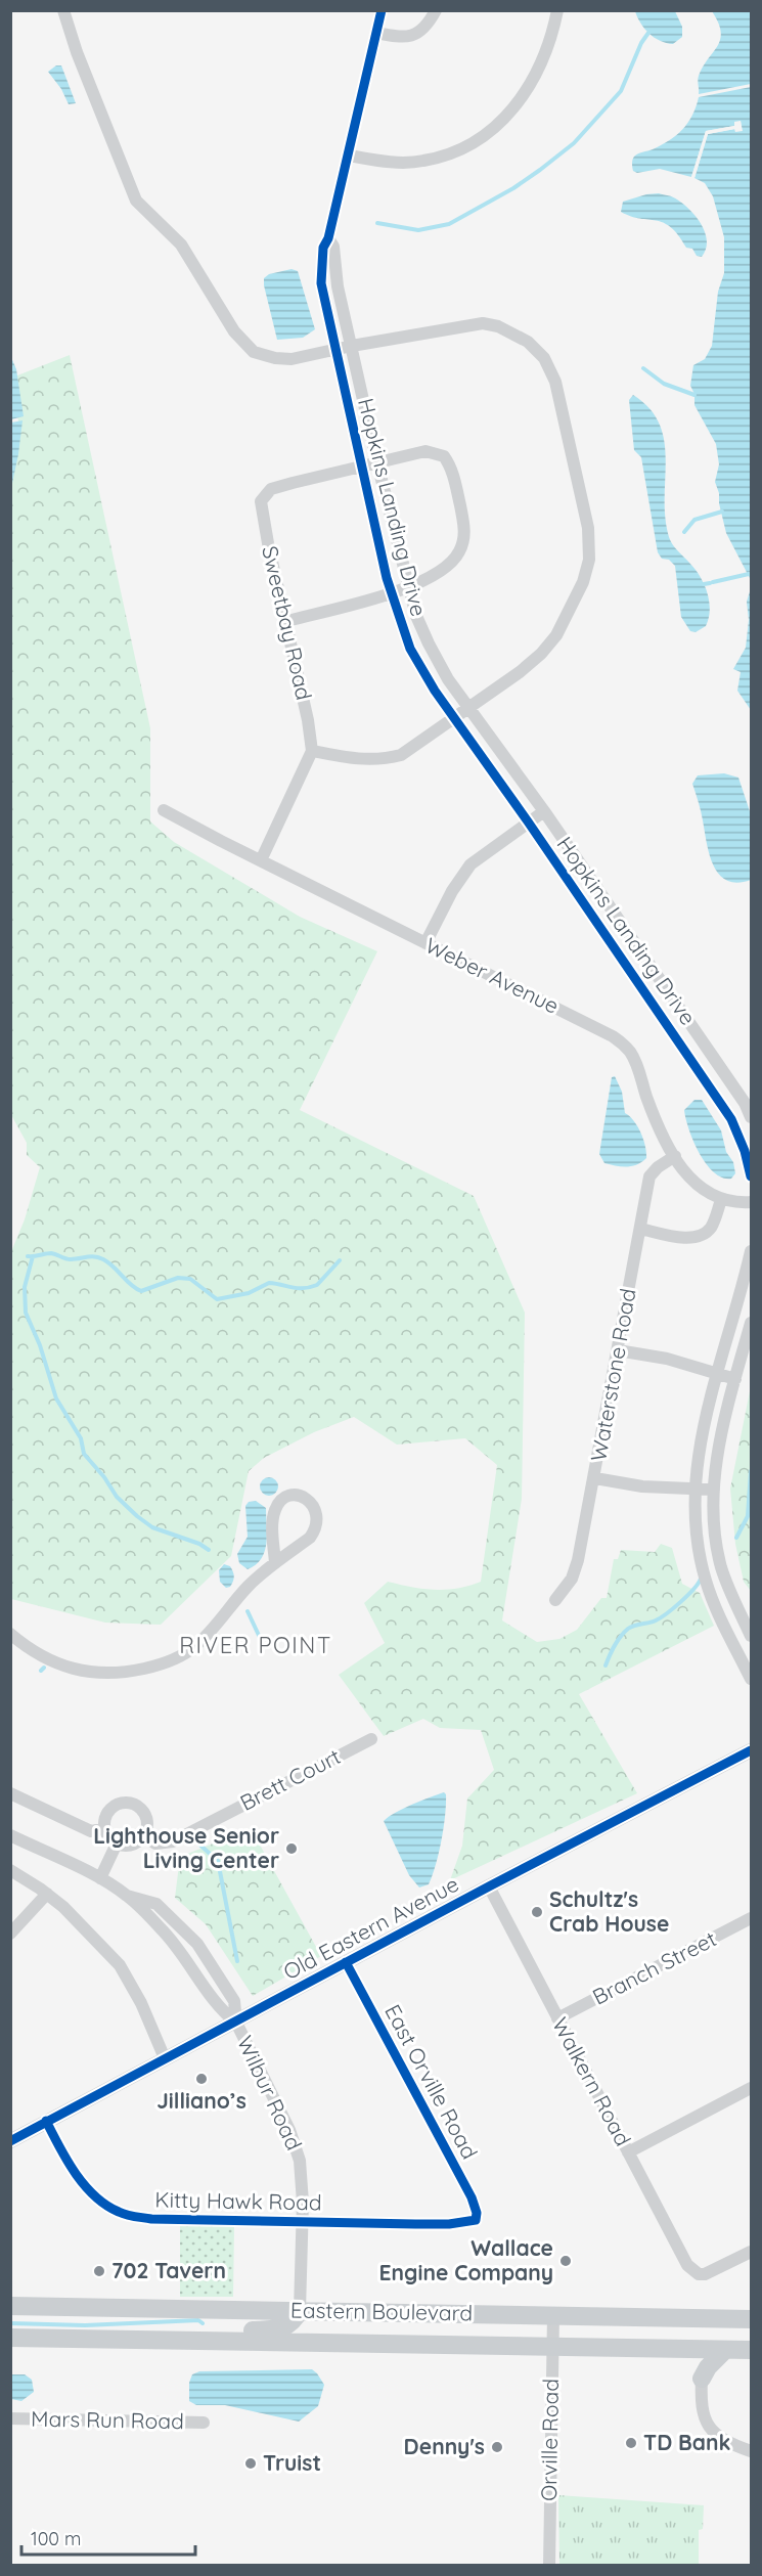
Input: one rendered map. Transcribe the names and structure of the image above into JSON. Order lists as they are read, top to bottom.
{
  "streets": {
    "main road": ["Eastern Boulevard"],
    "street": [
      "Hopkins Landing Drive",
      "Sweetbay Road",
      "Weber Avenue",
      "Waterstone Road",
      "Brett Court",
      "Old Eastern Avenue",
      "Branch Street",
      "East Orville Road",
      "Walkern Road",
      "Wilbur Road",
      "Kitty Hawk Road",
      "Mars Run Road",
      "Orville Road"
    ]
  },
  "crossings": [
    ["Hopkins Landing Drive", "Sweetbay Road"],
    ["Weber Avenue", "Waterstone Road"],
    ["Old Eastern Avenue", "East Orville Road"],
    ["Old Eastern Avenue", "Walkern Road"],
    ["Old Eastern Avenue", "Wilbur Road"],
    ["Old Eastern Avenue", "Kitty Hawk Road"],
    ["Branch Street", "Walkern Road"],
    ["East Orville Road", "Kitty Hawk Road"],
    ["Wilbur Road", "Kitty Hawk Road"],
    ["Wilbur Road", "Eastern Boulevard"],
    ["Eastern Boulevard", "Orville Road"]
  ],
  "districts": ["RIVER POINT"],
  "places": [
    "Lighthouse Senior Living Center",
    "Schultz's Crab House",
    "Jilliano’s",
    "Wallace Engine Company",
    "702 Tavern",
    "TD Bank",
    "Denny's",
    "Truist"
  ],
  "scale_bar": "100 m"
}
